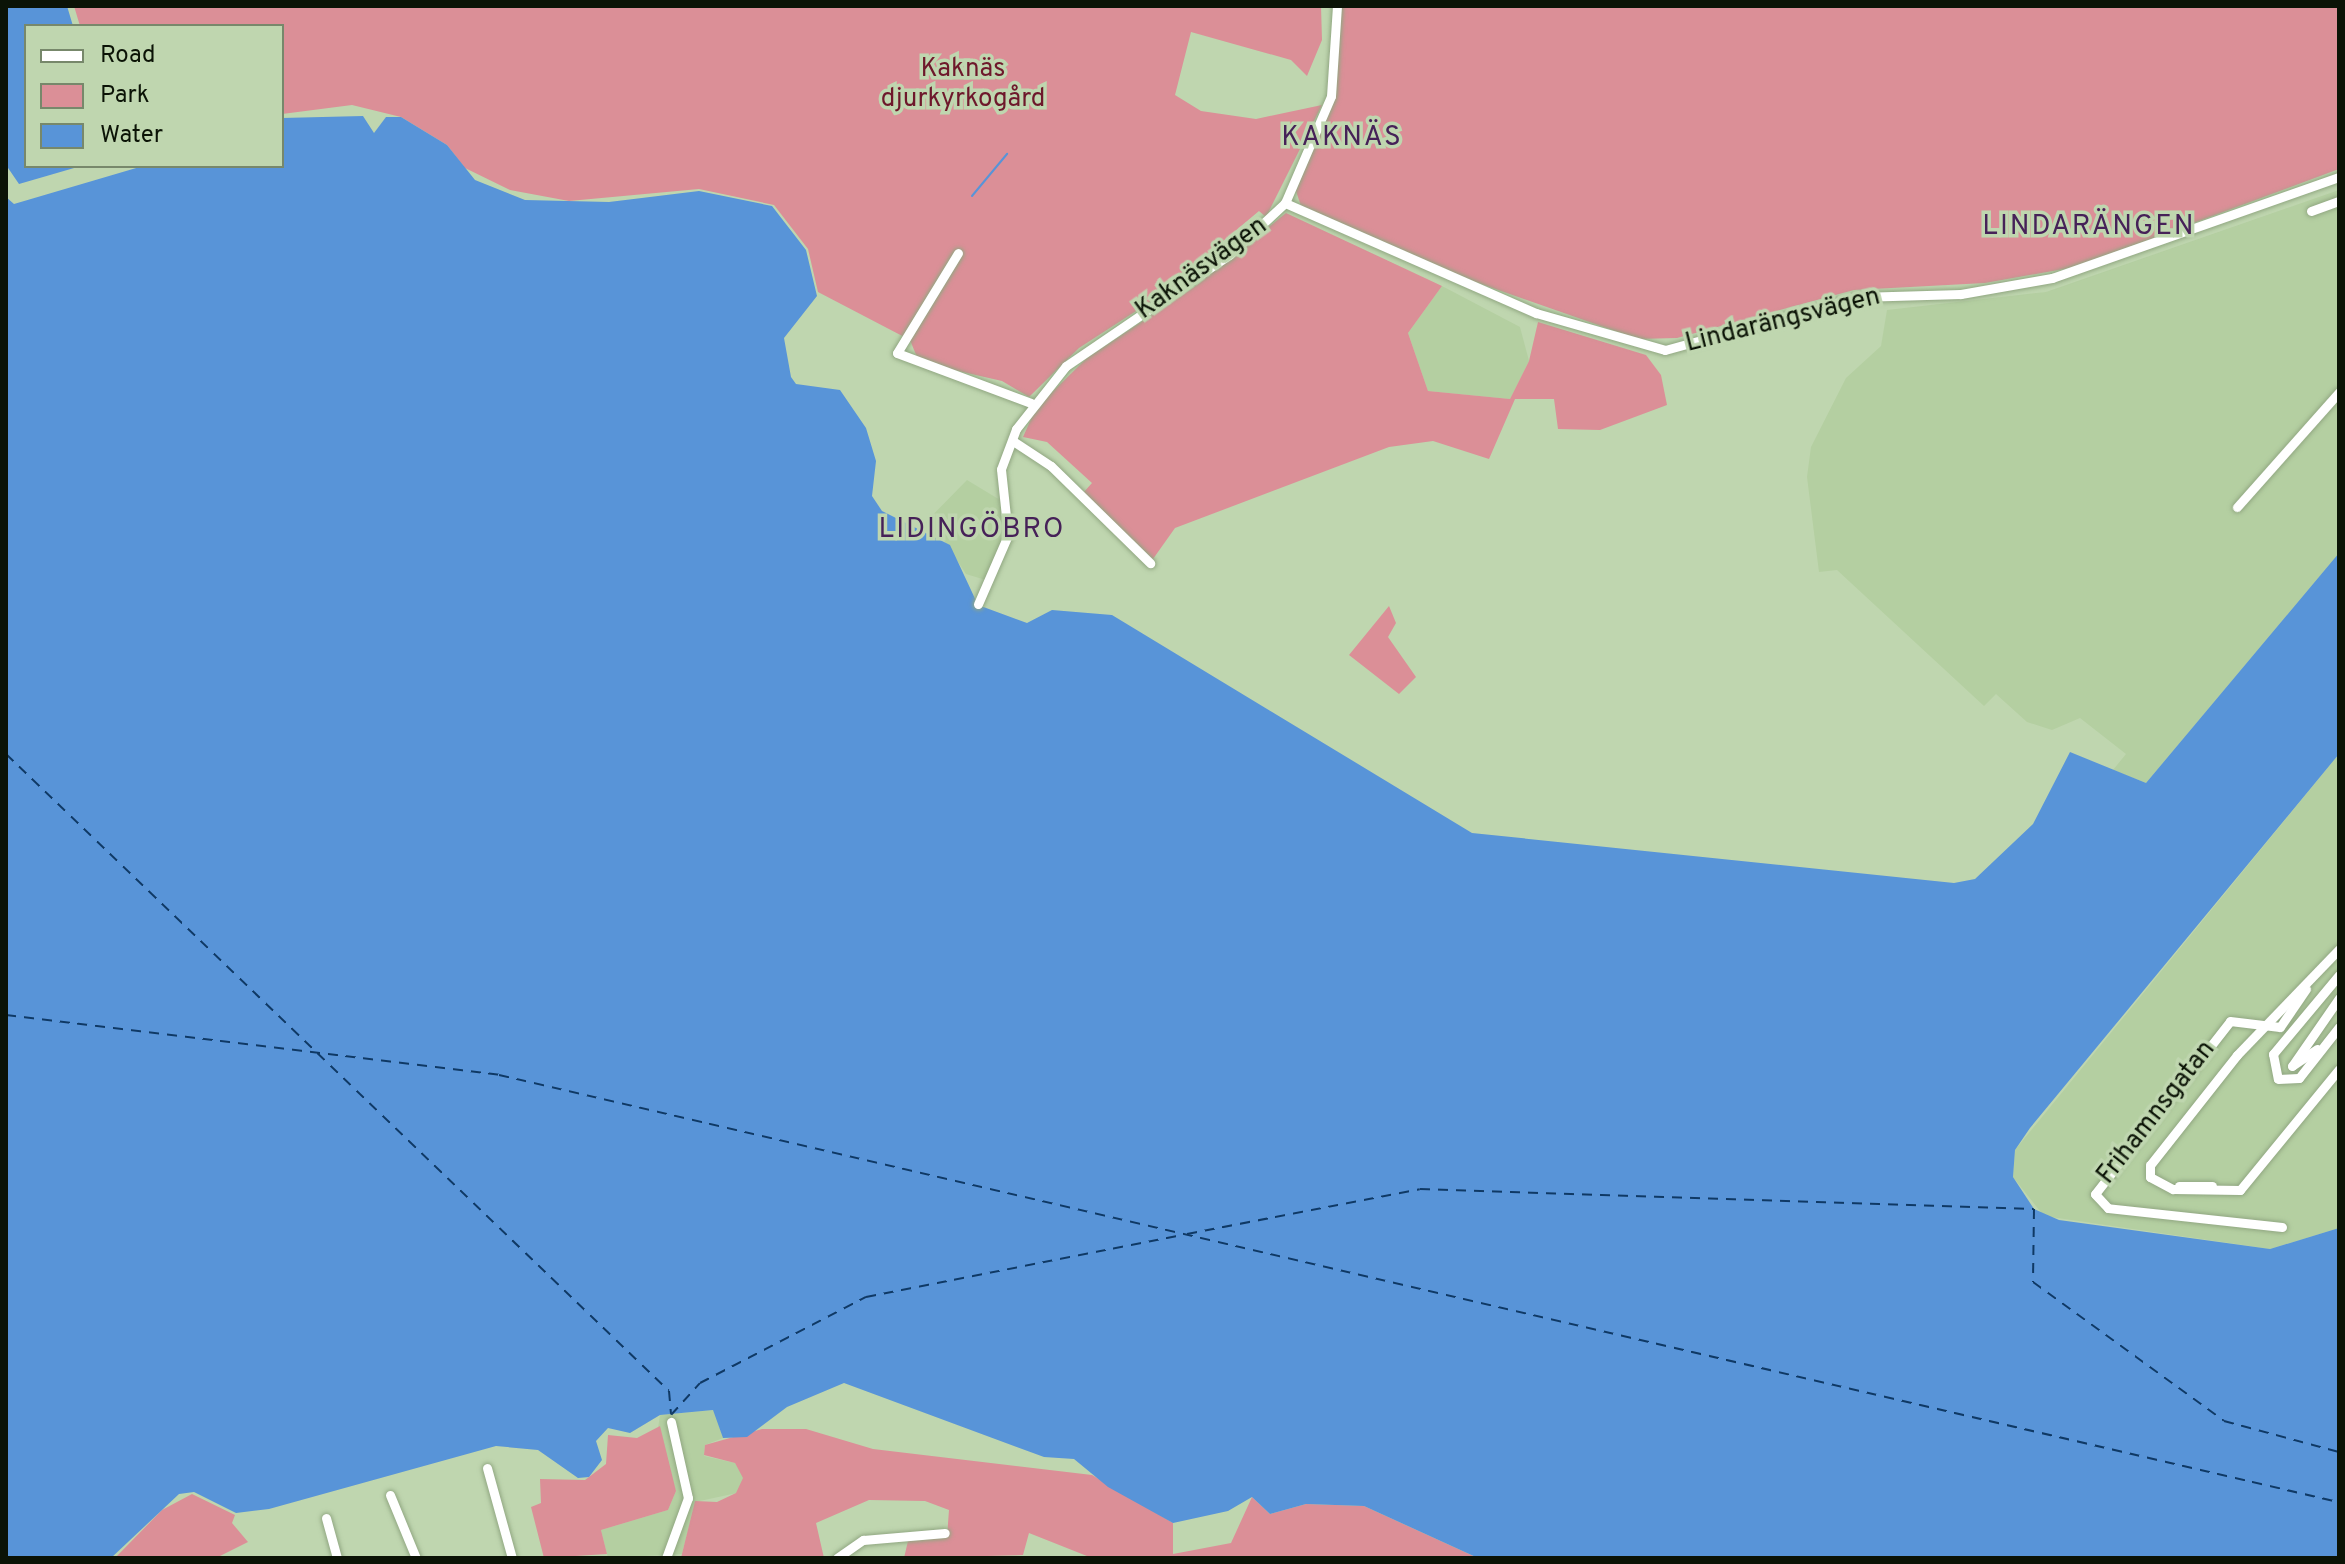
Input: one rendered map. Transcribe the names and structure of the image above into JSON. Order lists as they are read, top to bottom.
{
  "streets": {
    "street": ["Kaknäsvägen", "Lindarängsvägen", "Frihamnsgatan"]
  },
  "crossings": [
    ["Kaknäsvägen", "Lindarängsvägen"]
  ],
  "districts": ["KAKNÄS", "LINDARÄNGEN", "LIDINGÖBRO"],
  "parks": ["Kaknäs djurkyrkogård"],
  "legend": ["Road", "Park", "Water"]
}
